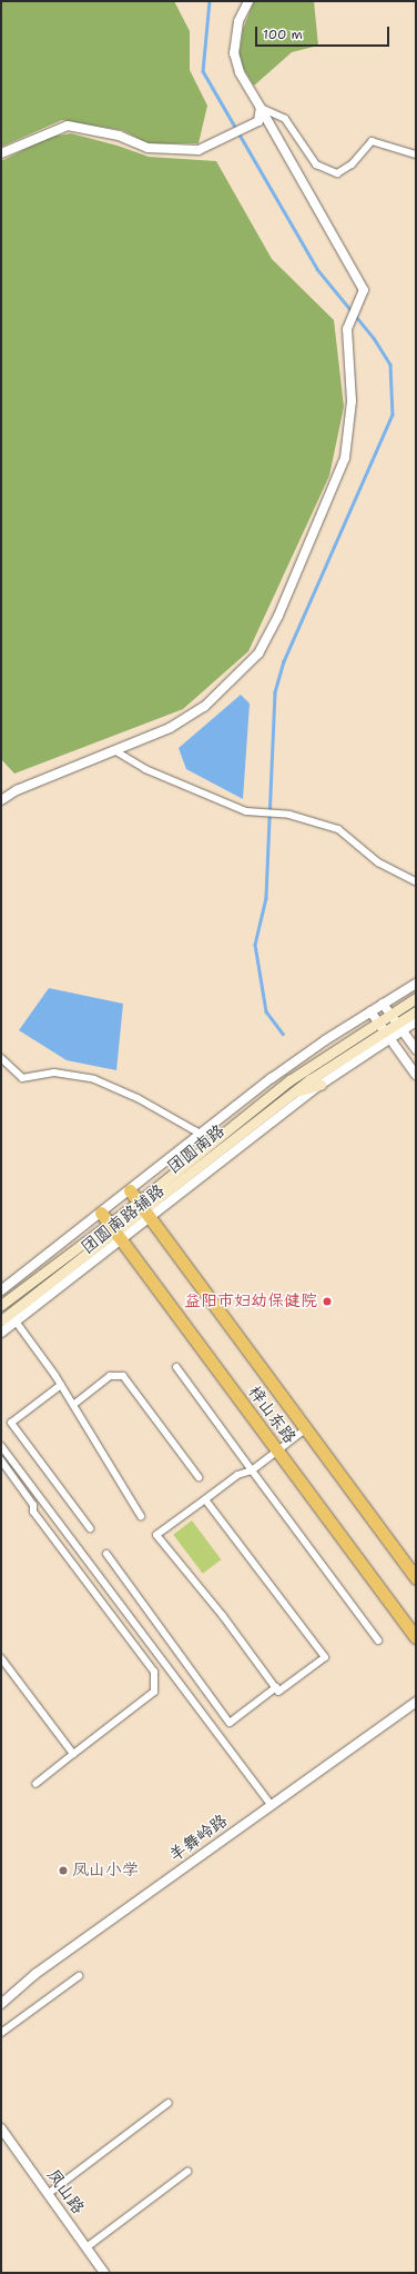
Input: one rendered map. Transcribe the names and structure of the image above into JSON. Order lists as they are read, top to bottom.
{
  "streets": {
    "highway": ["梓山东路"],
    "main road": ["团圆南路"],
    "street": ["团圆南路辅路", "羊舞岭路", "凤山路"]
  },
  "crossings": [
    ["团圆南路", "团圆南路辅路"],
    ["团圆南路", "梓山东路"],
    ["团圆南路辅路", "梓山东路"]
  ],
  "places": ["益阳市妇幼保健院", "凤山小学"],
  "scale_bar": "100 m"
}
